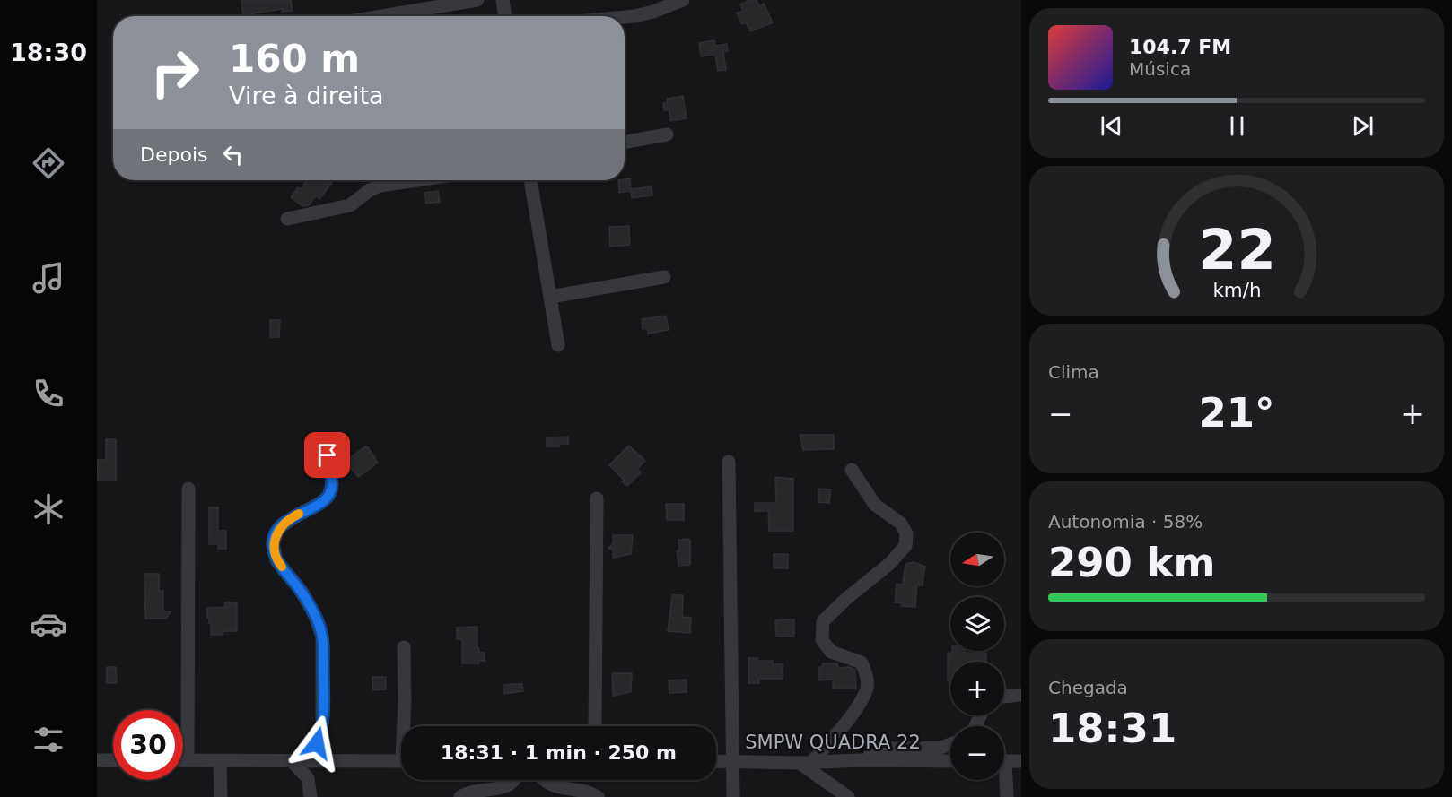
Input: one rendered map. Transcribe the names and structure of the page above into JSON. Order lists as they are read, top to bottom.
{
  "streets": {
    "street": ["SMPW QUADRA 22"]
  },
  "north": "left",
  "page": {
    "tabs": "18:30",
    "turn": ["160 m", "Vire à direita"],
    "song": ["104.7 FM", "Música"],
    "then": "Depois",
    "tile": [
      "Clima",
      ["Autonomia · 58%", "290 km"],
      ["Chegada", "18:31"]
    ],
    "heat": ["−", "21°", "+"],
    "map_buttons": ["+", "−"],
    "limit": "30",
    "trip": "18:31 · 1 min · 250 m",
    "gauge": ["22", "km/h"]
  }
}
